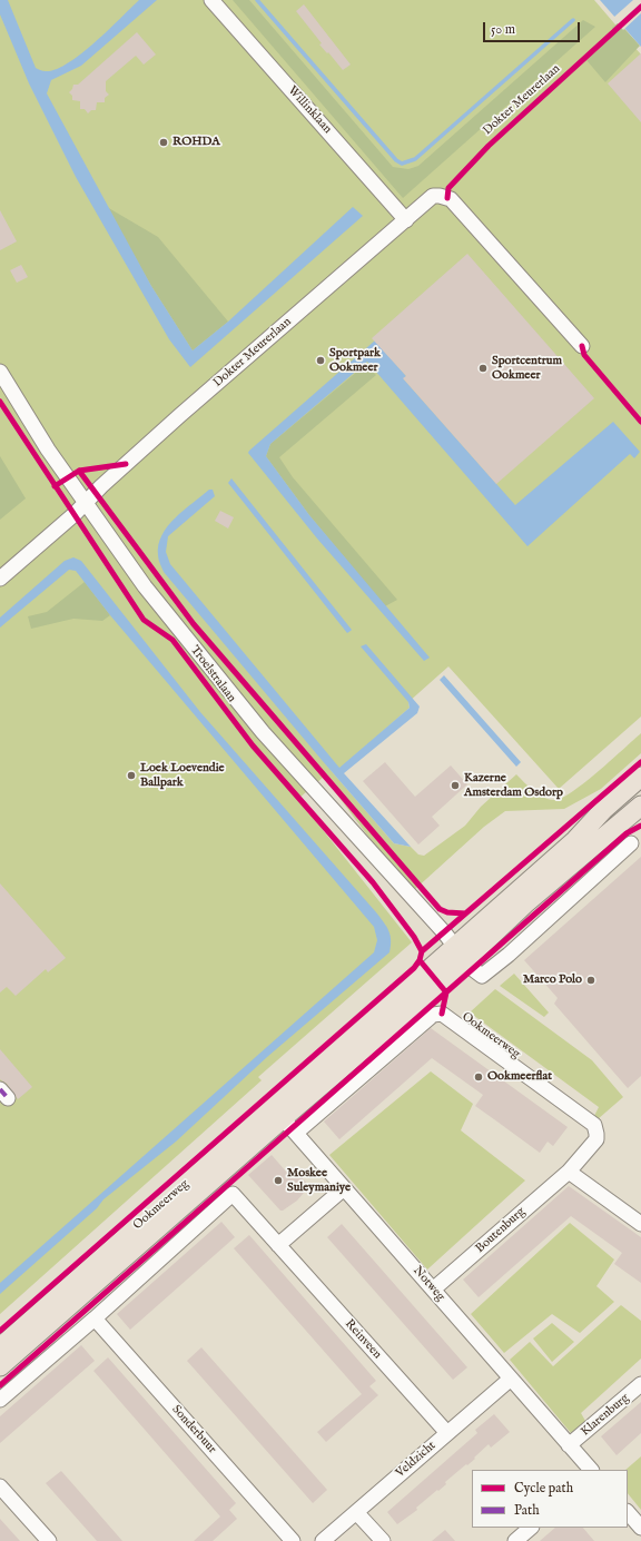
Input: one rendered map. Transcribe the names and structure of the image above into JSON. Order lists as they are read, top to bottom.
{
  "streets": {
    "main road": ["Ookmeerweg"],
    "street": [
      "Dokter Meurerlaan",
      "Willinklaan",
      "Troelstralaan",
      "Boutenburg",
      "Notweg",
      "Reinveen",
      "Klarenburg",
      "Sonderbuur",
      "Veldzicht"
    ]
  },
  "crossings": [
    ["Dokter Meurerlaan", "Willinklaan"],
    ["Dokter Meurerlaan", "Troelstralaan"],
    ["Troelstralaan", "Ookmeerweg"],
    ["Ookmeerweg", "Boutenburg"],
    ["Ookmeerweg", "Notweg"],
    ["Boutenburg", "Notweg"],
    ["Notweg", "Klarenburg"],
    ["Notweg", "Veldzicht"],
    ["Reinveen", "Sonderbuur"],
    ["Reinveen", "Veldzicht"]
  ],
  "places": [
    "ROHDA",
    "Sportpark Ookmeer",
    "Sportcentrum Ookmeer",
    "Loek Loevendie Ballpark",
    "Kazerne Amsterdam Osdorp",
    "Marco Polo",
    "Ookmeerflat",
    "Moskee Suleymaniye"
  ],
  "legend": ["Cycle path", "Path"],
  "scale_bar": "50 m"
}
